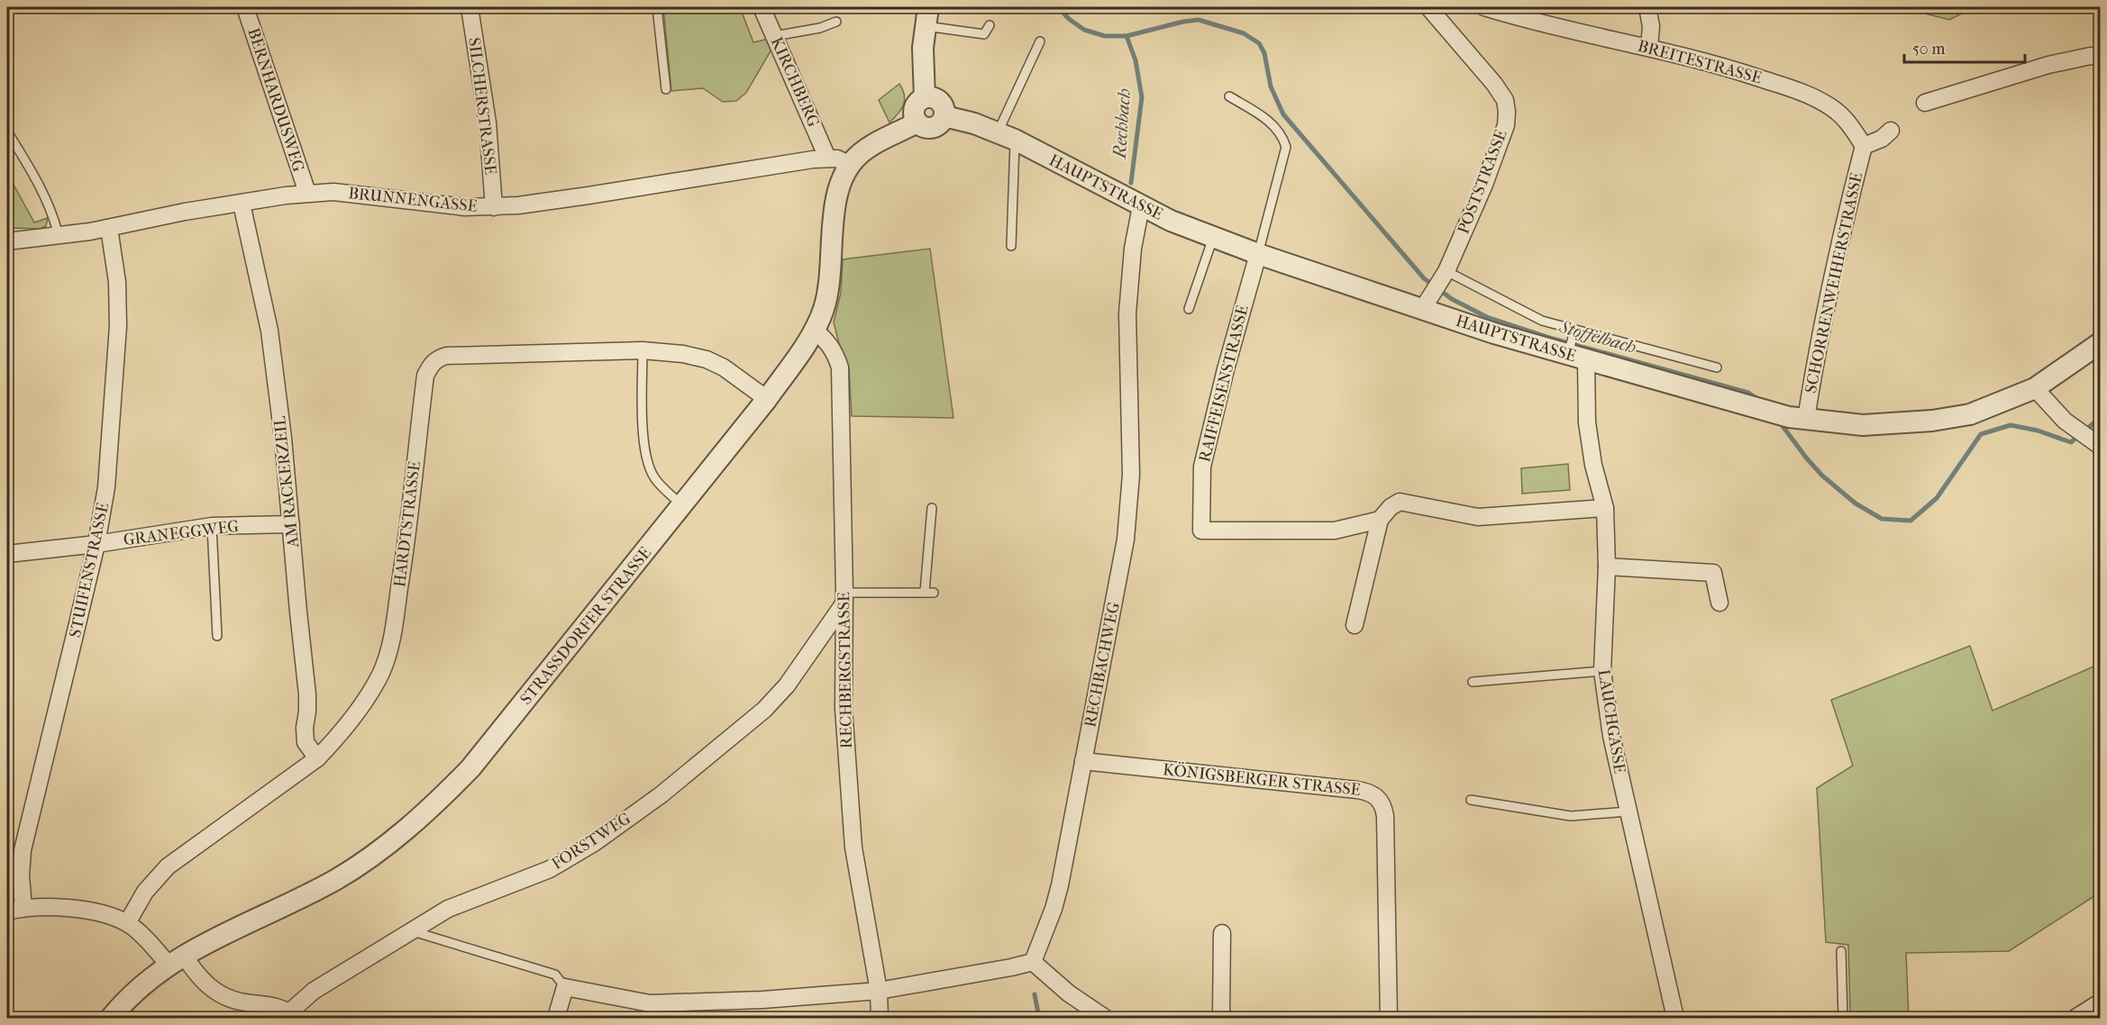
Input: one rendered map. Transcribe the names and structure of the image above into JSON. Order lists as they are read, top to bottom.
{
  "streets": {
    "street": [
      "BREITESTRASSE",
      "KIRCHBERG",
      "BERNHARDUSWEG",
      "SILCHERSTRASSE",
      "POSTSTRASSE",
      "HAUPTSTRASSE",
      "BRUNNENGASSE",
      "SCHORRENWEIHERSTRASSE",
      "RAIFFEISENSTRASSE",
      "AM RACKERZEIL",
      "HARDTSTRASSE",
      "GRANEGGWEG",
      "STUIFENSTRASSE",
      "STRASSDORFER STRASSE",
      "RECHBACHWEG",
      "RECHBERGSTRASSE",
      "LAUCHGASSE",
      "KÖNIGSBERGER STRASSE",
      "FORSTWEG"
    ]
  },
  "crossings": [
    ["BREITESTRASSE", "SCHORRENWEIHERSTRASSE"],
    ["KIRCHBERG", "BRUNNENGASSE"],
    ["BERNHARDUSWEG", "BRUNNENGASSE"],
    ["SILCHERSTRASSE", "BRUNNENGASSE"],
    ["POSTSTRASSE", "HAUPTSTRASSE"],
    ["HAUPTSTRASSE", "SCHORRENWEIHERSTRASSE"],
    ["HAUPTSTRASSE", "RAIFFEISENSTRASSE"],
    ["HAUPTSTRASSE", "STRASSDORFER STRASSE"],
    ["HAUPTSTRASSE", "RECHBACHWEG"],
    ["HAUPTSTRASSE", "LAUCHGASSE"],
    ["BRUNNENGASSE", "AM RACKERZEIL"],
    ["BRUNNENGASSE", "STUIFENSTRASSE"],
    ["BRUNNENGASSE", "STRASSDORFER STRASSE"],
    ["RAIFFEISENSTRASSE", "LAUCHGASSE"],
    ["AM RACKERZEIL", "HARDTSTRASSE"],
    ["AM RACKERZEIL", "GRANEGGWEG"],
    ["HARDTSTRASSE", "STRASSDORFER STRASSE"],
    ["GRANEGGWEG", "STUIFENSTRASSE"],
    ["STRASSDORFER STRASSE", "RECHBERGSTRASSE"],
    ["RECHBACHWEG", "KÖNIGSBERGER STRASSE"],
    ["RECHBERGSTRASSE", "FORSTWEG"]
  ],
  "water": ["Rechbach", "Stoffelbach"],
  "scale_bar": "50 m"
}
